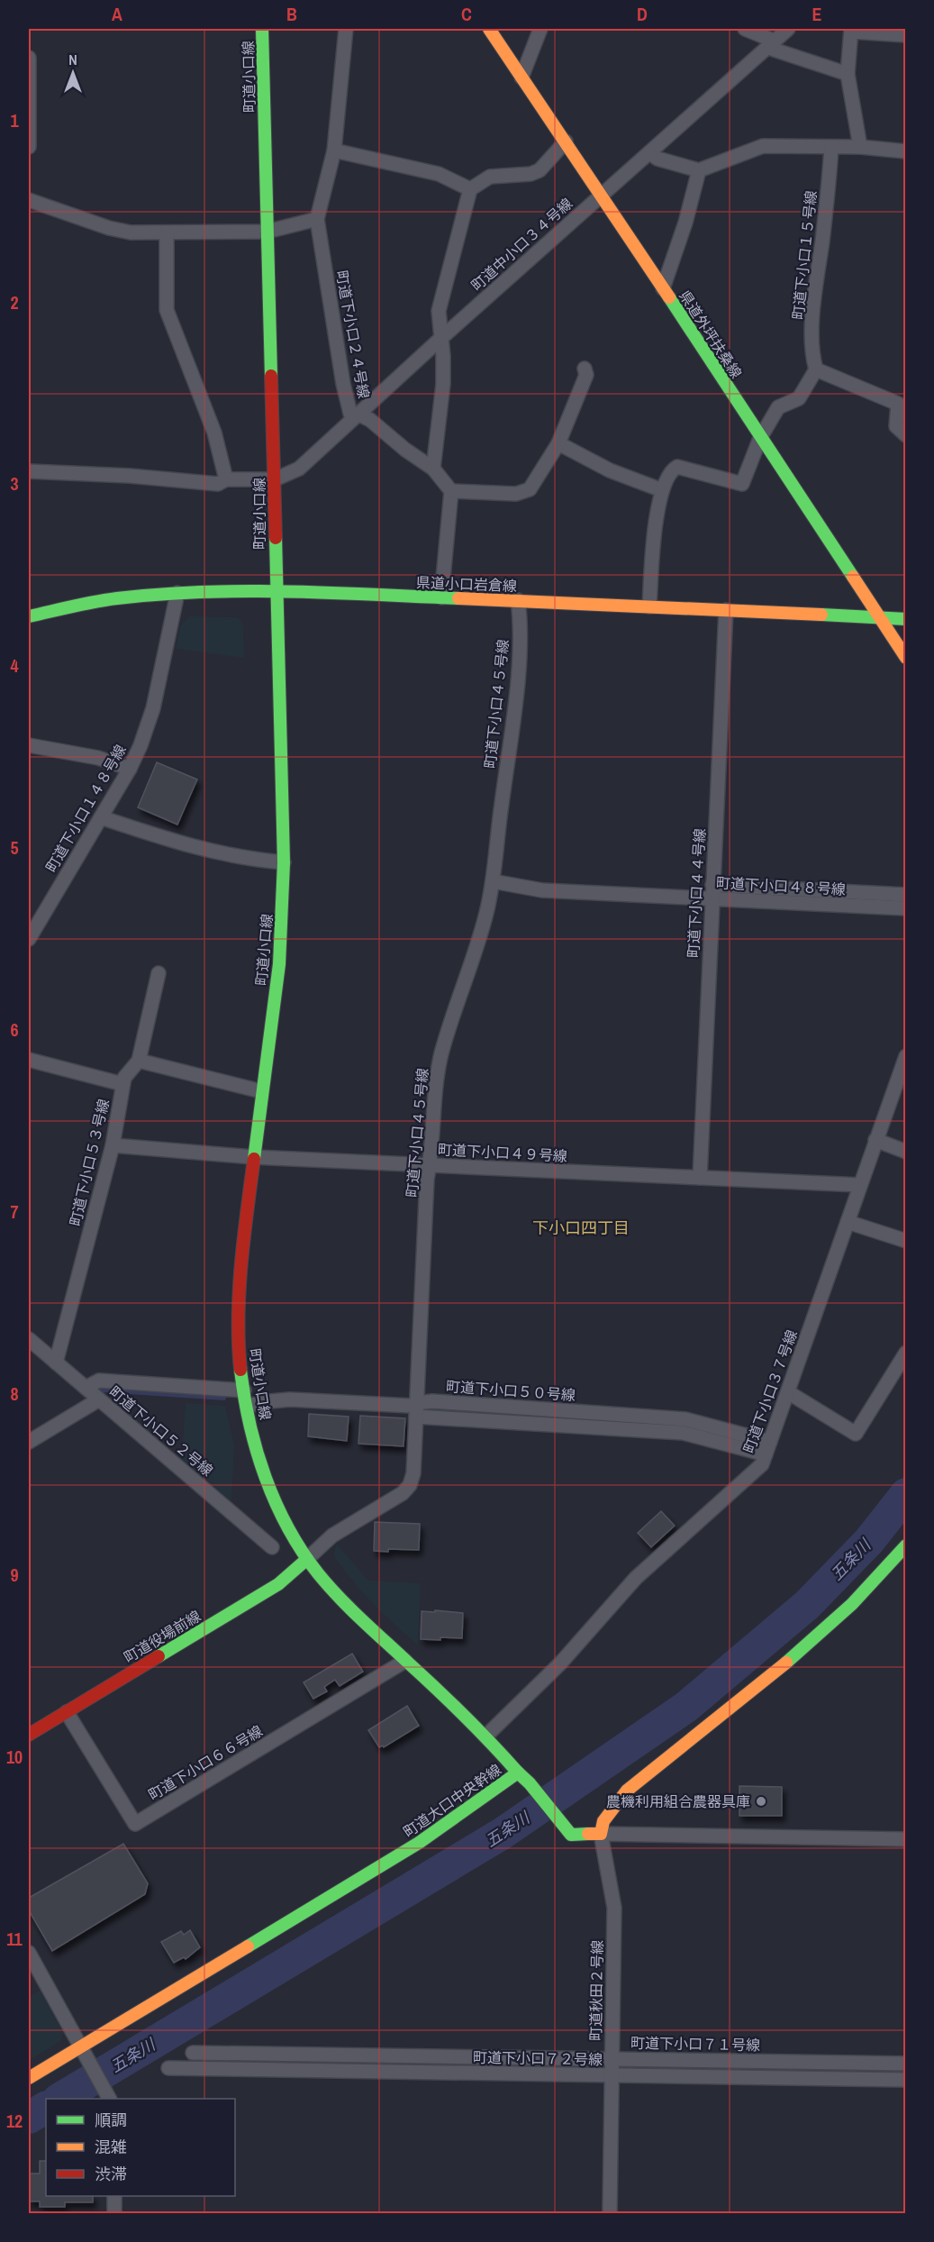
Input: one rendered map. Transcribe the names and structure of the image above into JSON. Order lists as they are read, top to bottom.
{
  "streets": {
    "street": [
      "町道小口線",
      "町道中小口３４号線",
      "町道下小口１５号線",
      "町道下小口２４号線",
      "県道外坪扶桑線",
      "県道小口岩倉線",
      "町道下小口４５号線",
      "町道下小口１４８号線",
      "町道下小口４８号線",
      "町道下小口４４号線",
      "町道下小口４９号線",
      "町道下小口５３号線",
      "町道下小口５０号線",
      "町道下小口３７号線",
      "町道下小口５２号線",
      "町道役場前線",
      "町道下小口６６号線",
      "町道大口中央幹線",
      "町道秋田２号線",
      "町道下小口７１号線",
      "町道下小口７２号線"
    ]
  },
  "crossings": [
    ["町道小口線", "町道中小口３４号線"],
    ["町道小口線", "県道小口岩倉線"],
    ["町道小口線", "町道下小口４５号線"],
    ["町道小口線", "町道下小口４９号線"],
    ["町道小口線", "町道下小口５０号線"],
    ["町道小口線", "町道下小口３７号線"],
    ["町道小口線", "町道役場前線"],
    ["町道小口線", "町道下小口６６号線"],
    ["町道小口線", "町道大口中央幹線"],
    ["町道中小口３４号線", "町道下小口２４号線"],
    ["町道中小口３４号線", "県道外坪扶桑線"],
    ["県道外坪扶桑線", "県道小口岩倉線"],
    ["県道小口岩倉線", "町道下小口４５号線"],
    ["県道小口岩倉線", "町道下小口１４８号線"],
    ["県道小口岩倉線", "町道下小口４４号線"],
    ["町道下小口４５号線", "町道下小口４８号線"],
    ["町道下小口４５号線", "町道下小口４９号線"],
    ["町道下小口４５号線", "町道下小口５０号線"],
    ["町道下小口４５号線", "町道役場前線"],
    ["町道下小口４８号線", "町道下小口４４号線"],
    ["町道下小口４４号線", "町道下小口４９号線"],
    ["町道下小口４９号線", "町道下小口５３号線"],
    ["町道下小口４９号線", "町道下小口３７号線"],
    ["町道下小口５３号線", "町道下小口５２号線"],
    ["町道下小口５０号線", "町道下小口３７号線"],
    ["町道役場前線", "町道下小口６６号線"],
    ["町道大口中央幹線", "町道秋田２号線"],
    ["町道秋田２号線", "町道下小口７１号線"],
    ["町道秋田２号線", "町道下小口７２号線"]
  ],
  "districts": ["下小口四丁目"],
  "water": ["五条川"],
  "places": ["農機利用組合農器具庫"],
  "legend": ["順調", "混雑", "渋滞"],
  "north": "top",
  "grid": {
    "columns": [
      "A",
      "B",
      "C",
      "D",
      "E"
    ],
    "rows": [
      "1",
      "2",
      "3",
      "4",
      "5",
      "6",
      "7",
      "8",
      "9",
      "10",
      "11",
      "12"
    ]
  }
}
